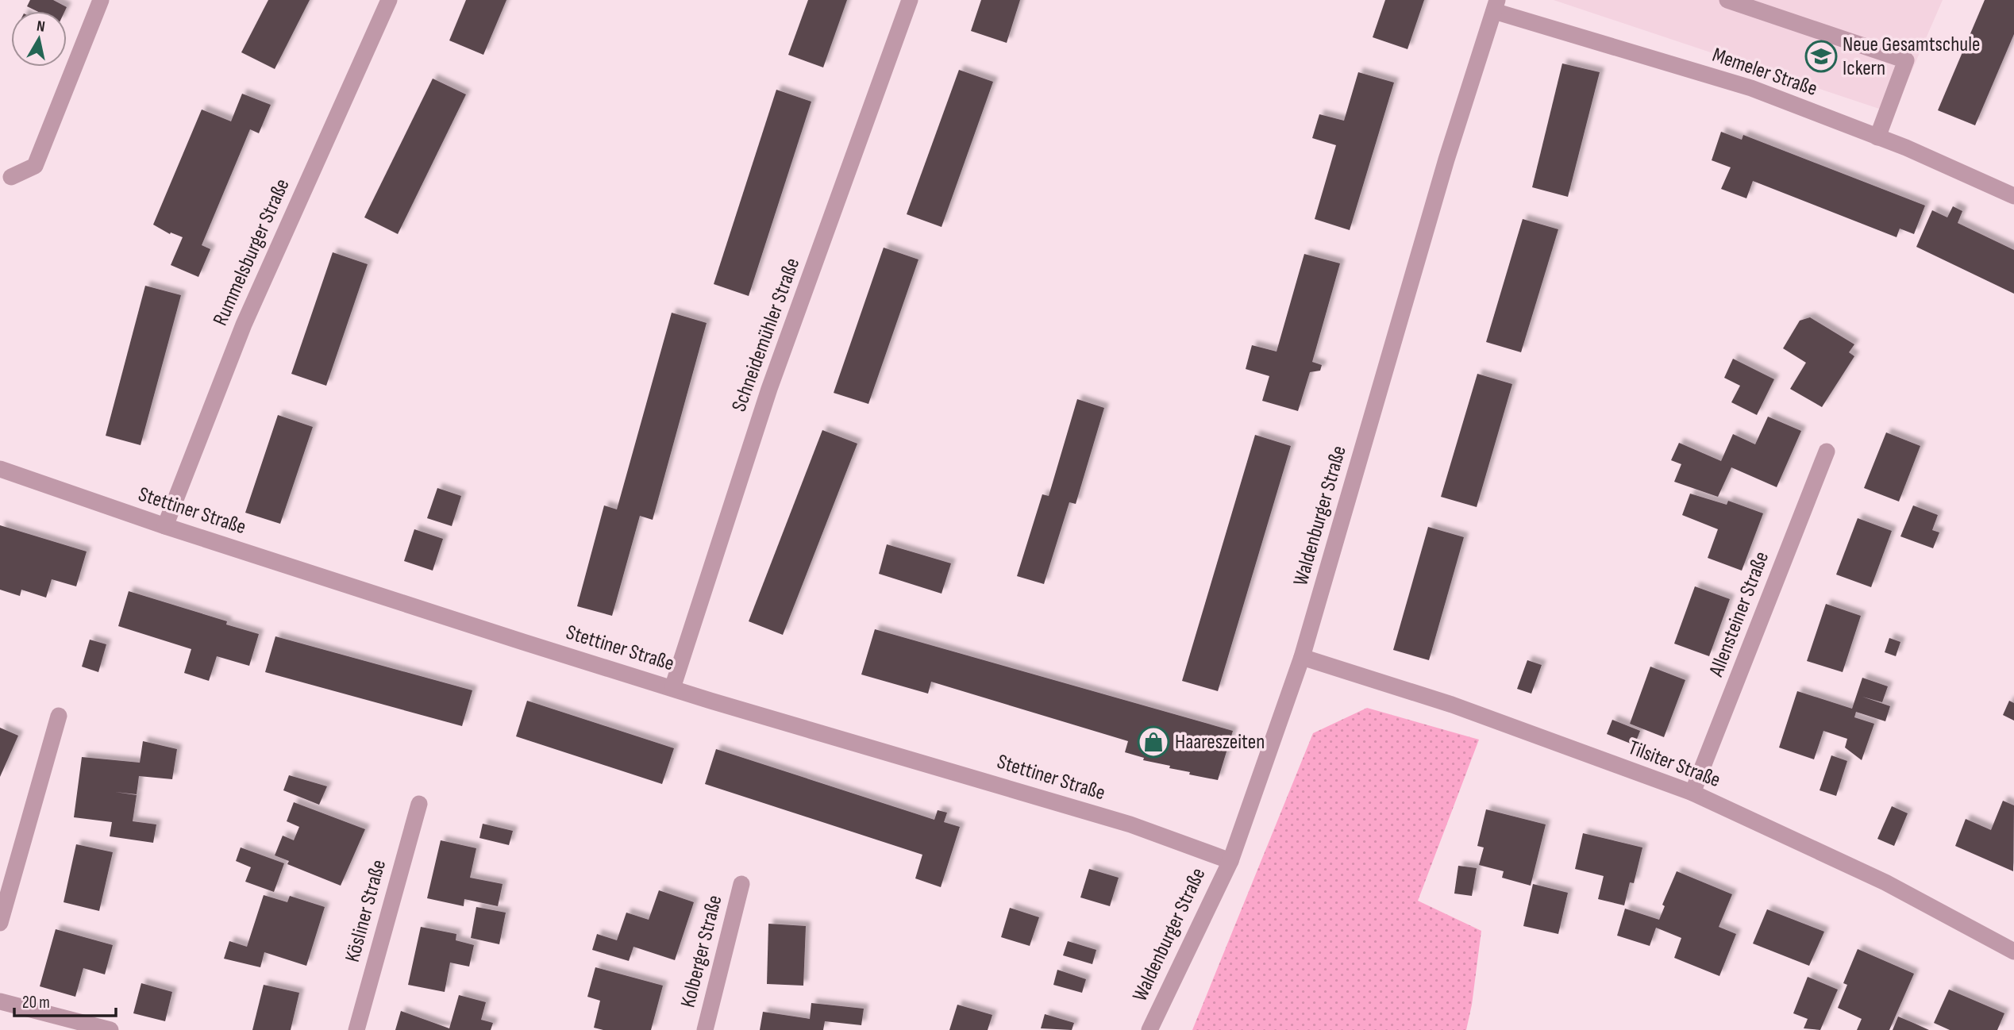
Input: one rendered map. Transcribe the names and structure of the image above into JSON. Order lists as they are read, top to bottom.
{
  "streets": {
    "street": [
      "Memeler Straße",
      "Rummelsburger Straße",
      "Schneidemühler Straße",
      "Stettiner Straße",
      "Waldenburger Straße",
      "Allensteiner Straße",
      "Tilsiter Straße",
      "Kösliner Straße",
      "Kolberger Straße"
    ]
  },
  "crossings": [
    ["Memeler Straße", "Waldenburger Straße"],
    ["Rummelsburger Straße", "Stettiner Straße"],
    ["Schneidemühler Straße", "Stettiner Straße"],
    ["Stettiner Straße", "Waldenburger Straße"],
    ["Waldenburger Straße", "Tilsiter Straße"],
    ["Allensteiner Straße", "Tilsiter Straße"]
  ],
  "places": {
    "school or university": ["Neue Gesamtschule Ickern"],
    "shop": ["Haareszeiten"]
  },
  "scale_bar": "20 m",
  "north": "top"
}
